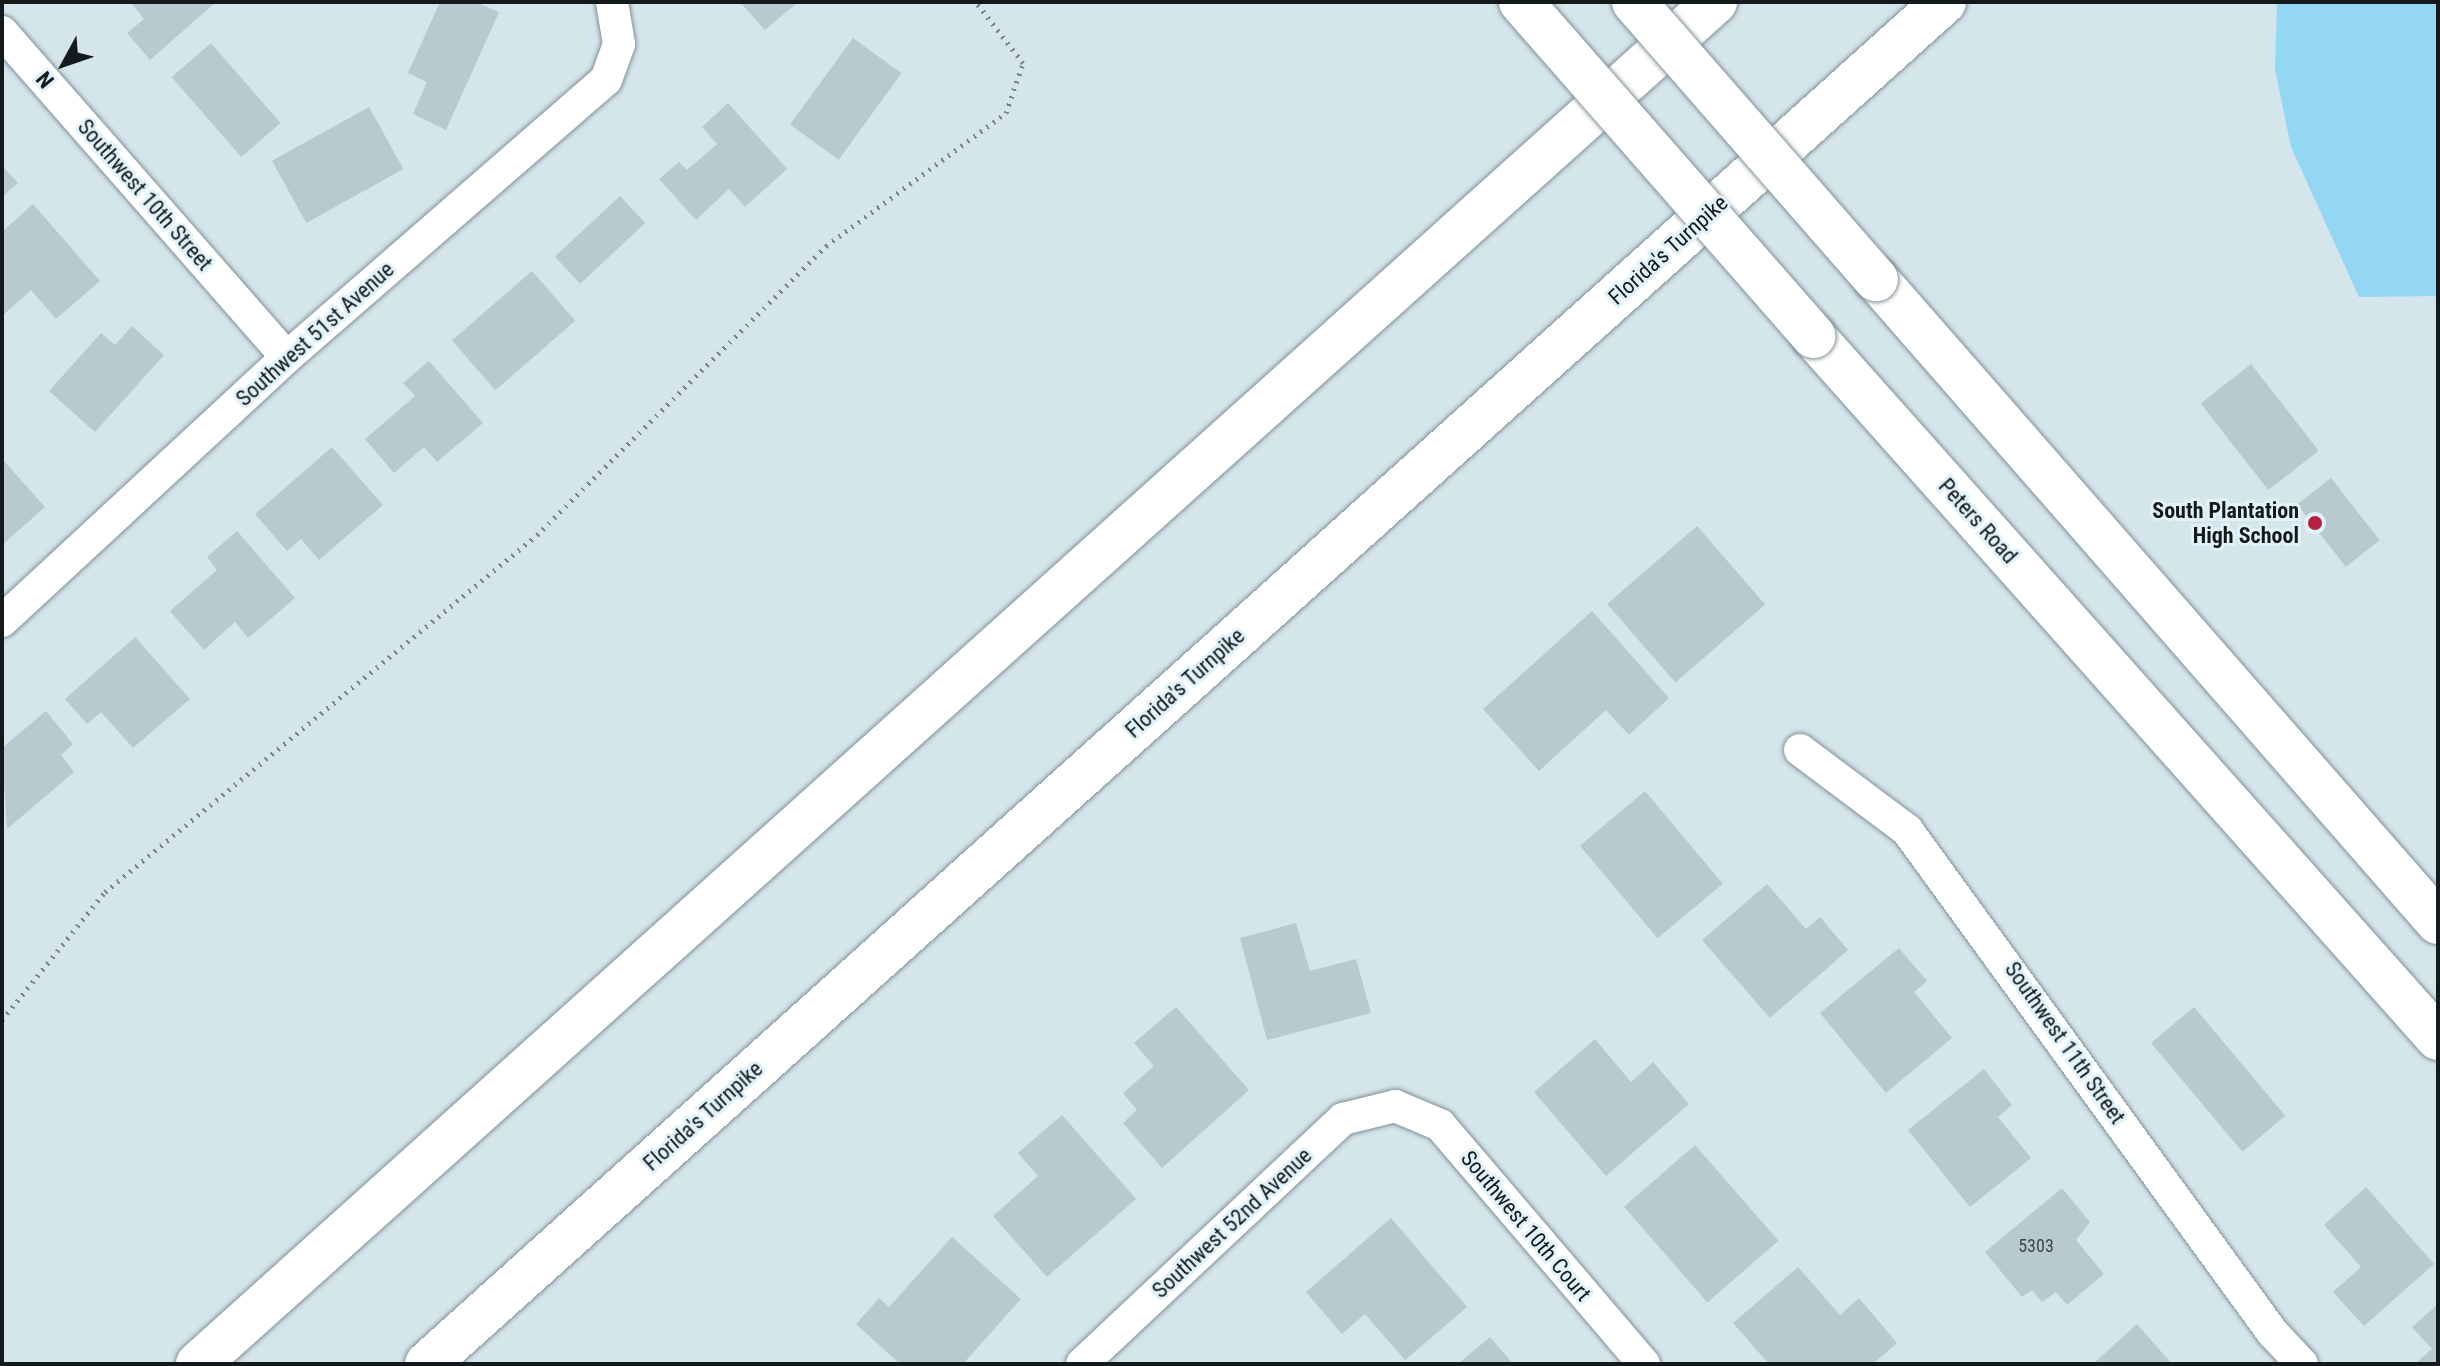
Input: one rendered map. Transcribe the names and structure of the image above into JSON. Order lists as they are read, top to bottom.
{
  "streets": {
    "main road": ["Florida's Turnpike", "Peters Road"],
    "street": [
      "Southwest 10th Street",
      "Southwest 51st Avenue",
      "Southwest 11th Street",
      "Southwest 52nd Avenue",
      "Southwest 10th Court"
    ]
  },
  "crossings": [
    ["Southwest 10th Street", "Southwest 51st Avenue"],
    ["Southwest 52nd Avenue", "Southwest 10th Court"]
  ],
  "places": ["South Plantation High School"],
  "house_numbers": ["5303"],
  "north": "bottom left"
}
